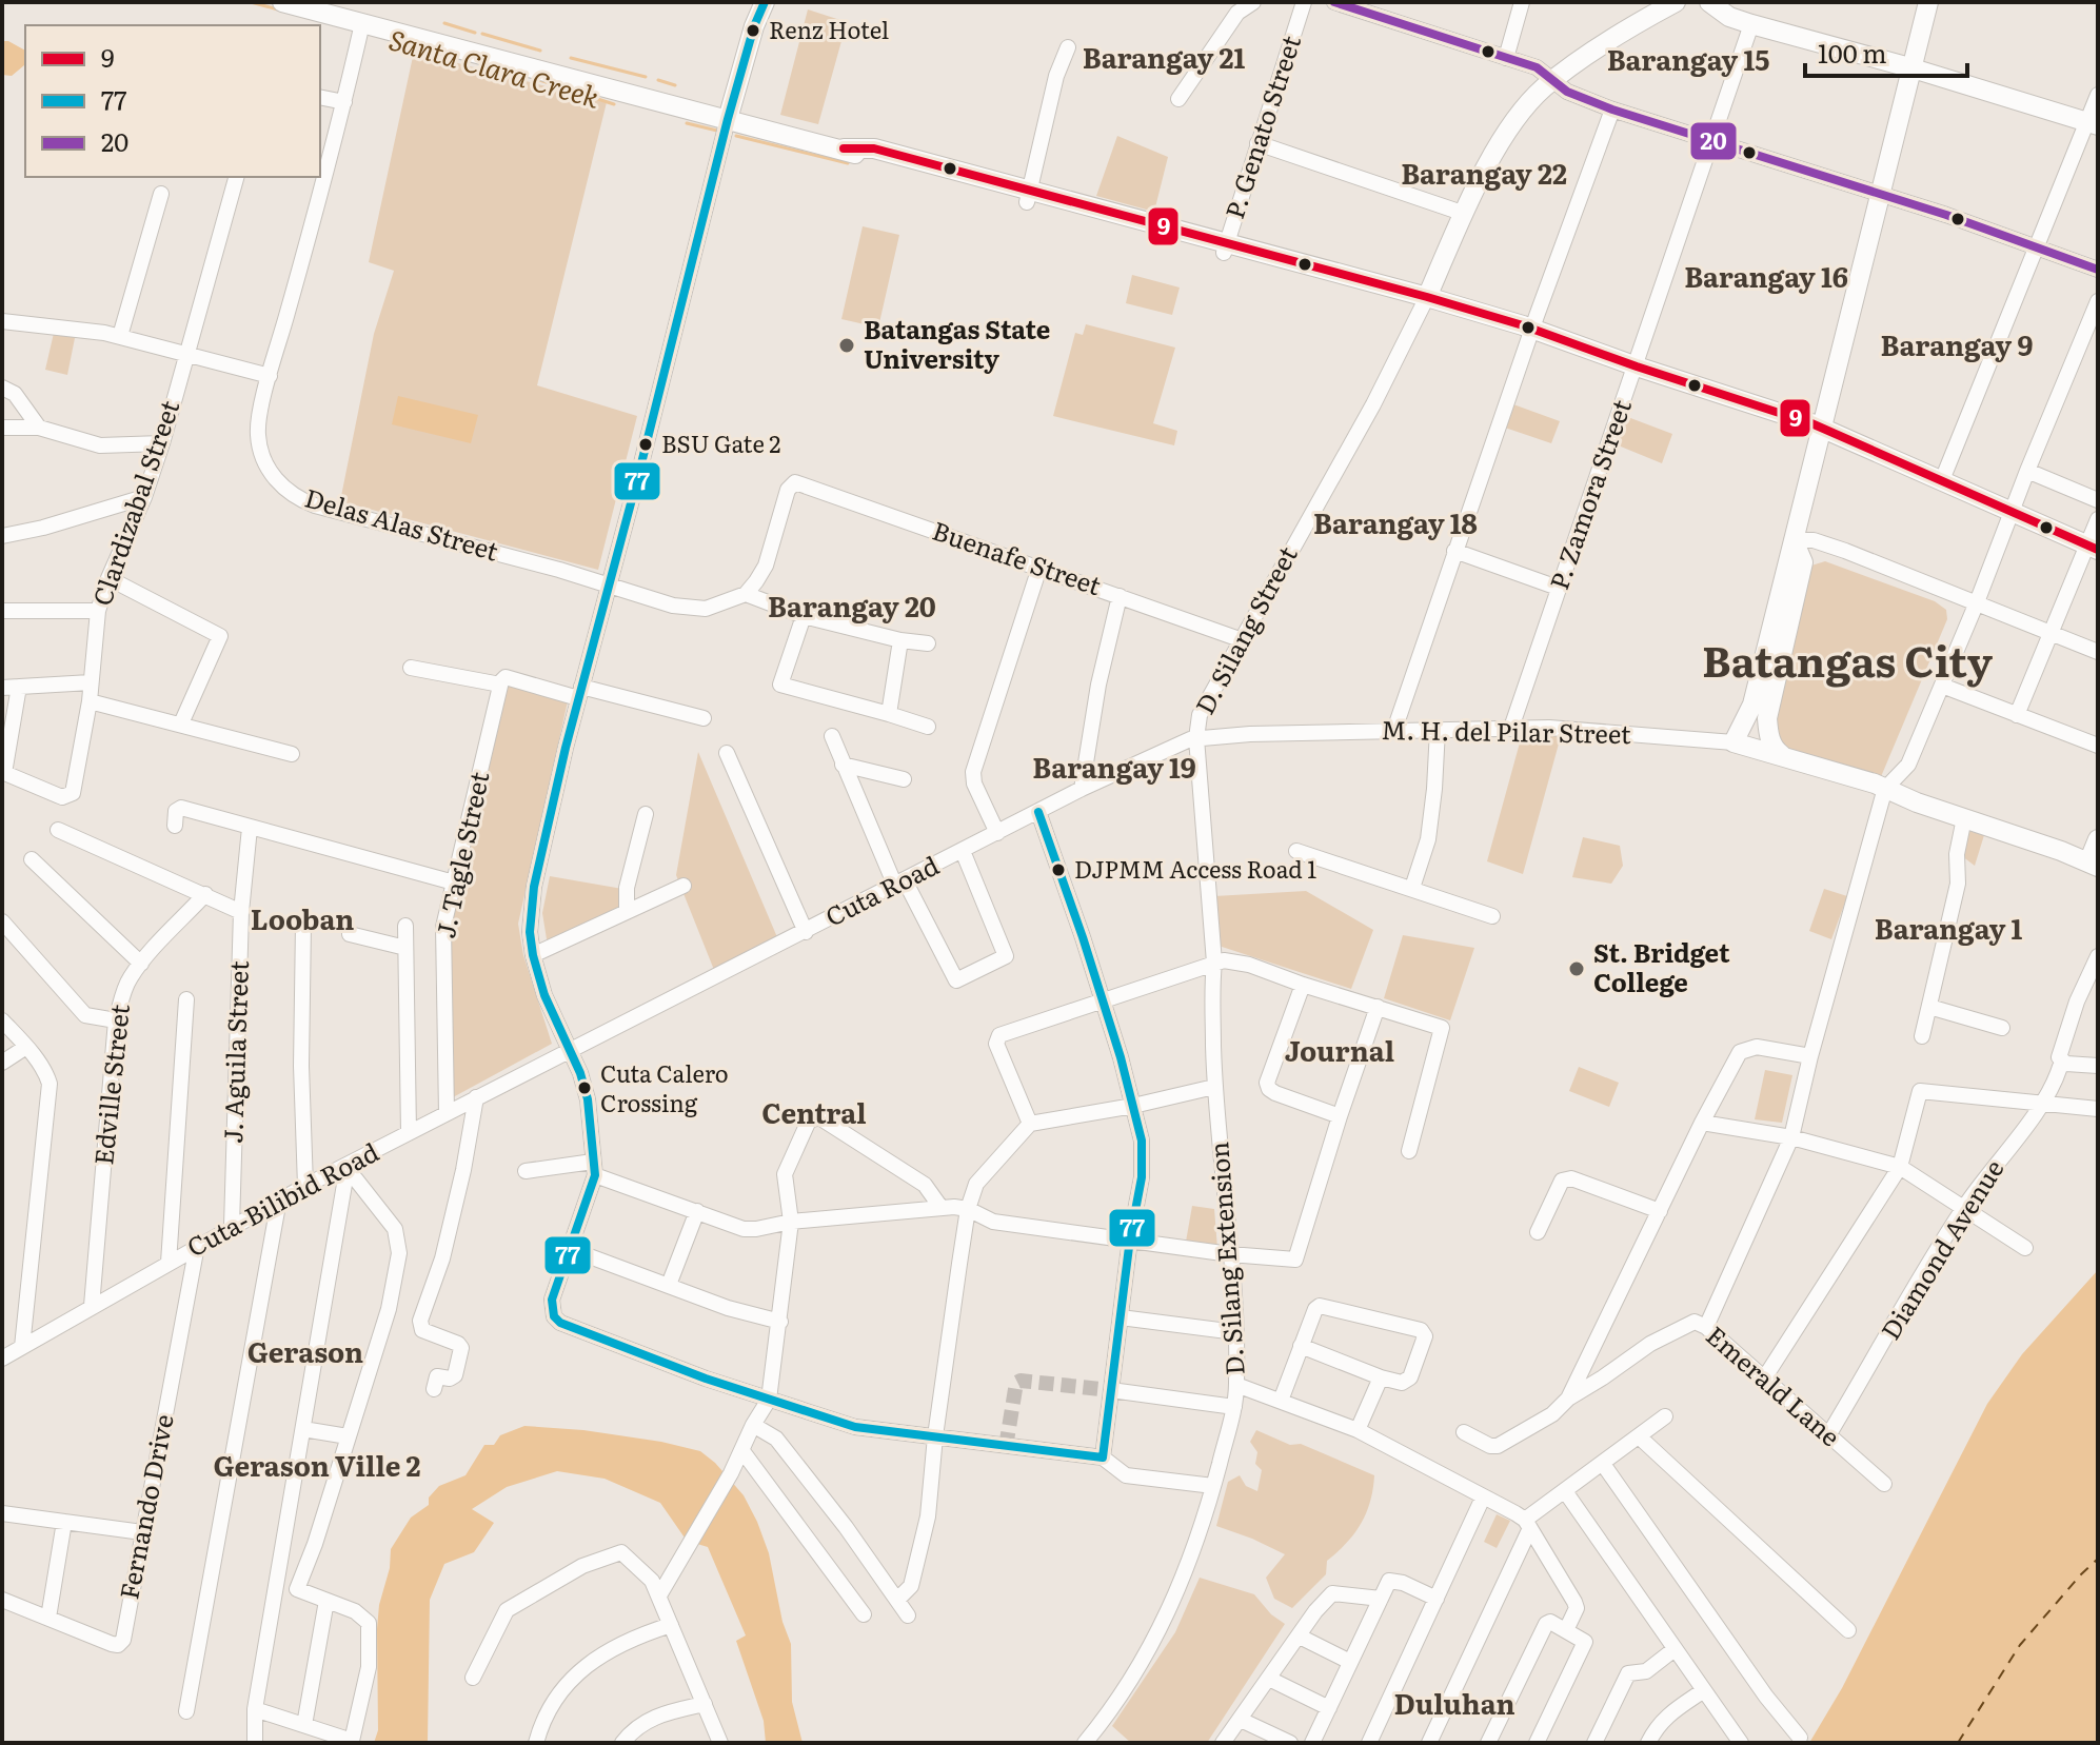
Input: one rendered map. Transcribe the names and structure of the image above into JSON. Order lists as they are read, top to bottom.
{
  "streets": {
    "main road": ["D. Silang Street", "M. H. del Pilar Street"],
    "street": [
      "P. Genato Street",
      "P. Zamora Street",
      "Clardizabal Street",
      "Delas Alas Street",
      "Buenafe Street",
      "J. Tagle Street",
      "Cuta Road",
      "J. Aguila Street",
      "Edville Street",
      "Cuta-Bilibid Road",
      "Diamond Avenue",
      "D. Silang Extension",
      "Emerald Lane",
      "Fernando Drive"
    ]
  },
  "crossings": [
    ["P. Zamora Street", "M. H. del Pilar Street"],
    ["Delas Alas Street", "Buenafe Street"],
    ["Buenafe Street", "D. Silang Street"],
    ["D. Silang Street", "M. H. del Pilar Street"],
    ["D. Silang Street", "Cuta Road"],
    ["D. Silang Street", "D. Silang Extension"],
    ["M. H. del Pilar Street", "Cuta Road"],
    ["M. H. del Pilar Street", "D. Silang Extension"],
    ["J. Tagle Street", "Cuta-Bilibid Road"],
    ["Cuta Road", "Cuta-Bilibid Road"],
    ["Cuta Road", "D. Silang Extension"],
    ["J. Aguila Street", "Cuta-Bilibid Road"],
    ["Edville Street", "Cuta-Bilibid Road"],
    ["Cuta-Bilibid Road", "Fernando Drive"],
    ["Diamond Avenue", "Emerald Lane"]
  ],
  "districts": [
    "Barangay 21",
    "Barangay 15",
    "Barangay 22",
    "Barangay 16",
    "Barangay 9",
    "Barangay 18",
    "Barangay 20",
    "Batangas City",
    "Barangay 19",
    "Looban",
    "Barangay 1",
    "Journal",
    "Central",
    "Gerason",
    "Gerason Ville 2",
    "Duluhan"
  ],
  "water": ["Santa Clara Creek"],
  "places": [
    "Renz Hotel",
    "Batangas State University",
    "BSU Gate 2",
    "DJPMM Access Road 1",
    "St. Bridget College",
    "Cuta Calero Crossing"
  ],
  "lines": ["transit line 77", "transit line 20", "transit line 9"],
  "legend": ["9", "77", "20"],
  "scale_bar": "100 m"
}
